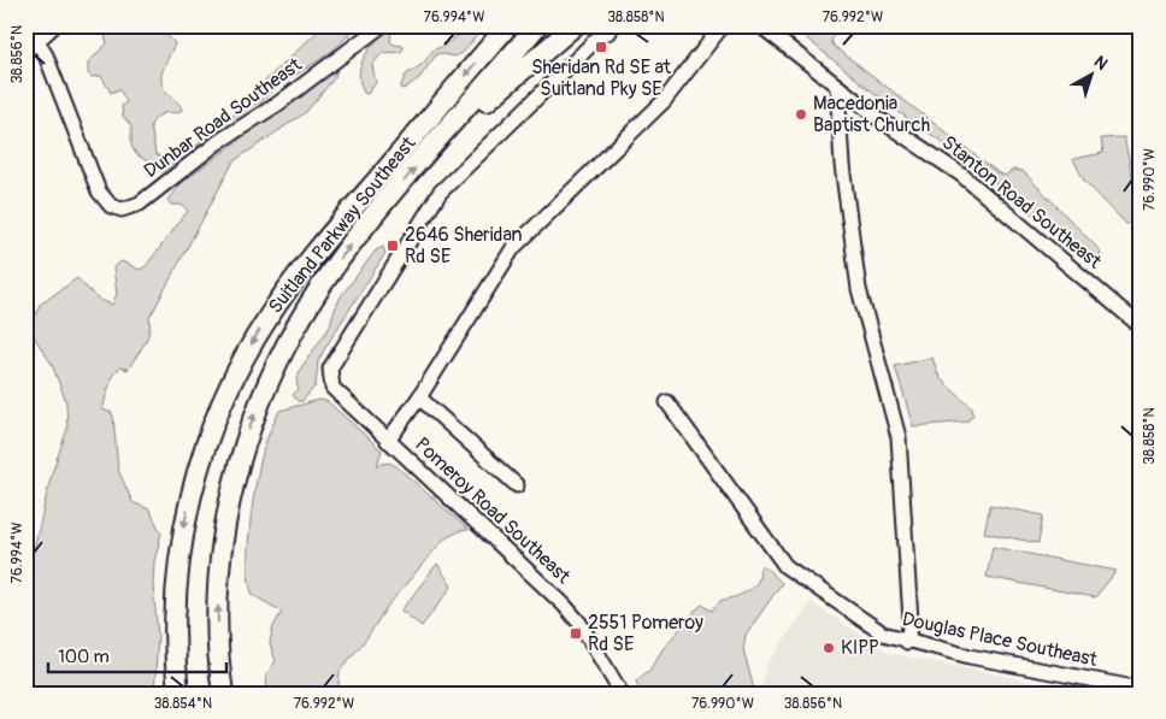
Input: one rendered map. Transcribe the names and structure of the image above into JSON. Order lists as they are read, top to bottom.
{
  "streets": {
    "highway": ["Suitland Parkway Southeast"],
    "street": [
      "Dunbar Road Southeast",
      "Stanton Road Southeast",
      "Pomeroy Road Southeast",
      "Douglas Place Southeast"
    ]
  },
  "places": {
    "transit": ["Sheridan Rd SE at Suitland Pky SE", "2646 Sheridan Rd SE", "2551 Pomeroy Rd SE"],
    "other": ["Macedonia Baptist Church", "KIPP"]
  },
  "scale_bar": "100 m",
  "north": "top right",
  "coordinates": [
    "76.994°W",
    "38.858°N",
    "76.992°W",
    "38.856°N",
    "76.990°W",
    "38.854°N"
  ]
}
